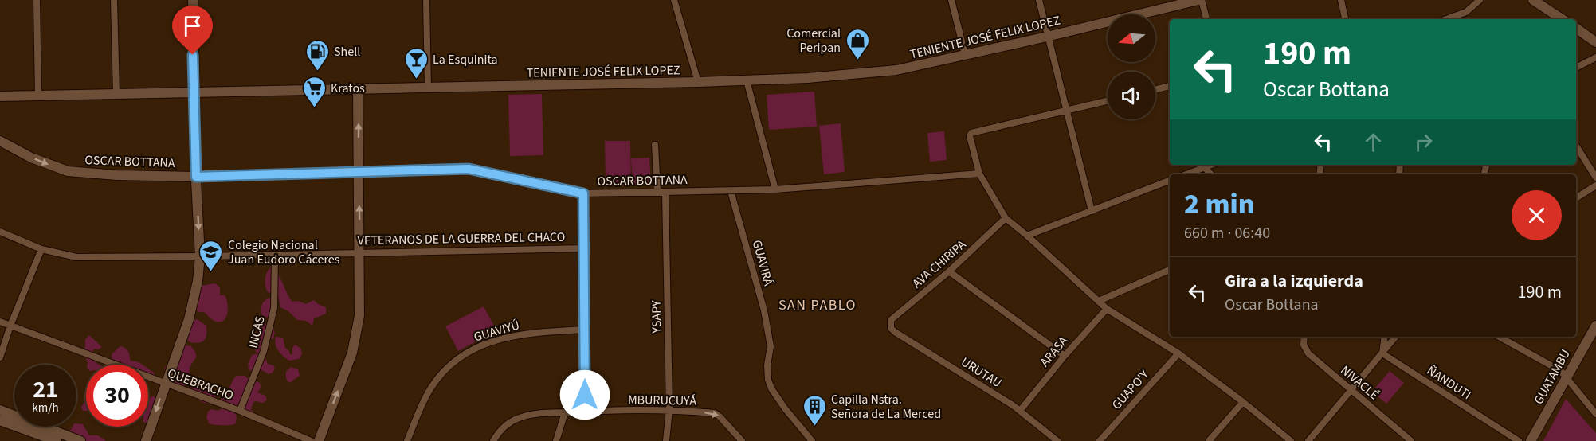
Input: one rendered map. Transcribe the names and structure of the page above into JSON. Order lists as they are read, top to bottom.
{
  "streets": {
    "main road": ["TENIENTE JOSÉ FELIX LOPEZ", "OSCAR BOTTANA", "GUATAMBU"],
    "street": [
      "VETERANOS DE LA GUERRA DEL CHACO",
      "GUAVIRÁ",
      "AVA CHIRIPA",
      "YSAPY",
      "GUAVIYÚ",
      "INCAS",
      "ARASA",
      "URUTAU",
      "NIVACLÉ",
      "ÑANDUTI",
      "QUEBRACHO",
      "GUAPO'Y",
      "MBURUCUYÁ"
    ]
  },
  "crossings": [
    ["OSCAR BOTTANA", "GUAVIRÁ"],
    ["OSCAR BOTTANA", "YSAPY"],
    ["VETERANOS DE LA GUERRA DEL CHACO", "INCAS"],
    ["AVA CHIRIPA", "URUTAU"],
    ["YSAPY", "MBURUCUYÁ"],
    ["INCAS", "QUEBRACHO"],
    ["ARASA", "URUTAU"]
  ],
  "districts": ["SAN PABLO"],
  "places": {
    "shop": ["Comercial Peripan"],
    "fuel station": ["Shell"],
    "bar": ["La Esquinita"],
    "supermarket": ["Kratos"],
    "school or university": ["Colegio Nacional Juan Eudoro Cáceres"],
    "building": ["Capilla Nstra. Señora de La Merced"]
  },
  "north": "left",
  "page": {
    "turn": ["190 m", "Oscar Bottana"],
    "heading": ["2 min", "660 m · 06:40"],
    "list": [
      {
        "name": "Gira a la izquierda",
        "note": "Oscar Bottana",
        "value": "190 m"
      }
    ],
    "speed": "21 km/h",
    "limit": "30"
  }
}
